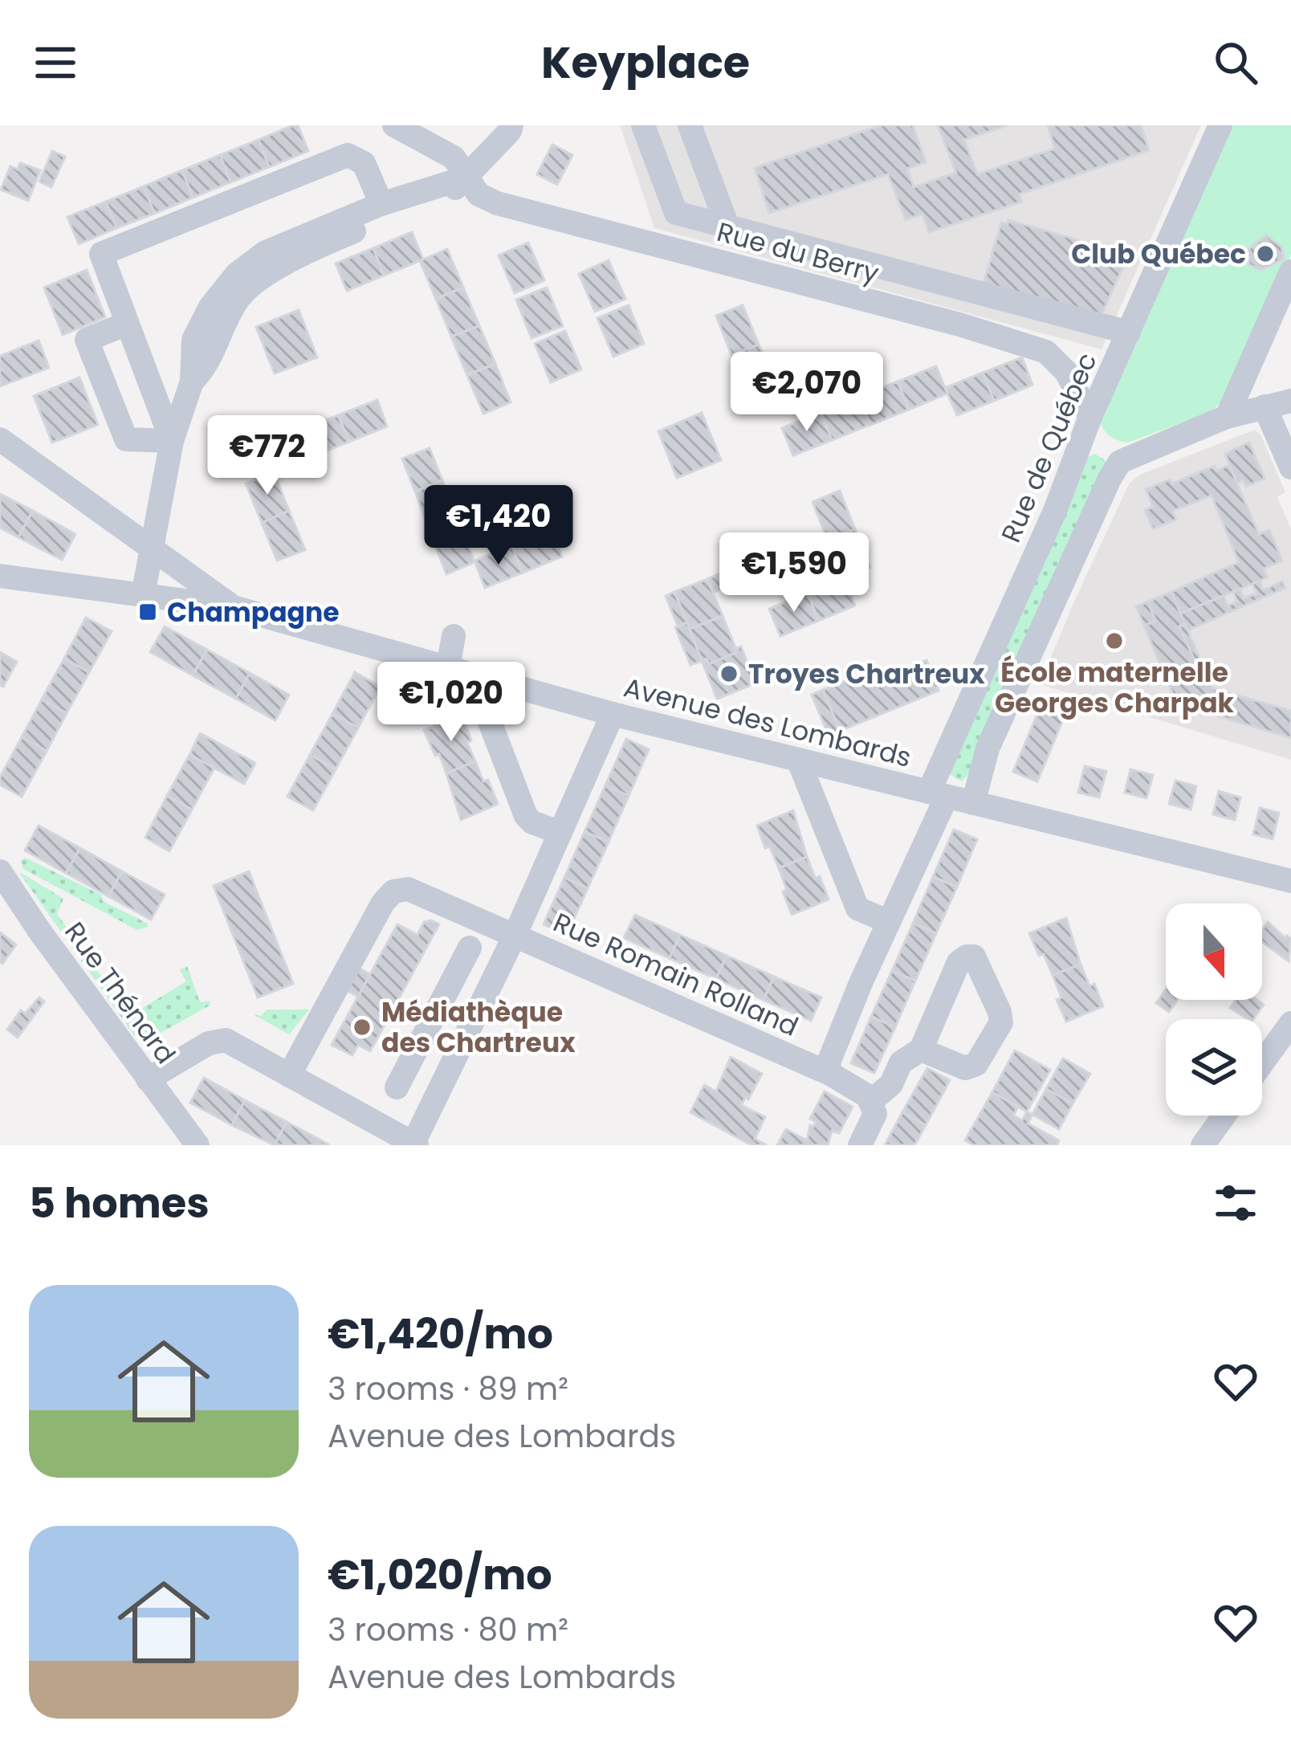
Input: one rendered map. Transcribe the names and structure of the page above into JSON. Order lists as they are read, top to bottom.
{
  "streets": {
    "street": [
      "Rue du Berry",
      "Rue de Québec",
      "Avenue des Lombards",
      "Rue Romain Rolland",
      "Rue Thénard"
    ]
  },
  "crossings": [
    ["Rue du Berry", "Rue de Québec"],
    ["Rue de Québec", "Avenue des Lombards"],
    ["Rue de Québec", "Rue Romain Rolland"]
  ],
  "places": {
    "other": [
      "Club Québec",
      "École maternelle Georges Charpak",
      "Troyes Chartreux",
      "Médiathèque des Chartreux"
    ],
    "transit": ["Champagne"]
  },
  "north": "bottom",
  "page": {
    "header": "Keyplace",
    "price": [
      "€2,070",
      "€772",
      "€1,420",
      "€1,590",
      "€1,020"
    ],
    "heading": "5 homes",
    "list": [
      {
        "name": "€1,420/mo",
        "note": "3 rooms · 89 m² · Avenue des Lombards"
      },
      {
        "name": "€1,020/mo",
        "note": "3 rooms · 80 m² · Avenue des Lombards"
      }
    ]
  }
}
